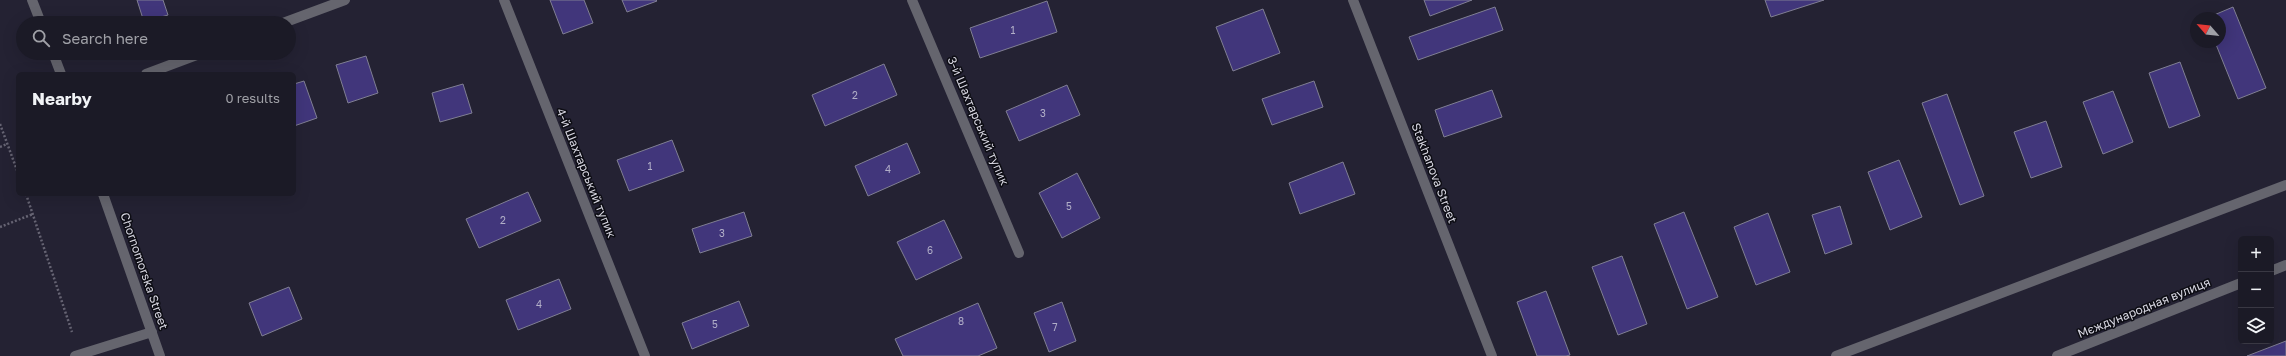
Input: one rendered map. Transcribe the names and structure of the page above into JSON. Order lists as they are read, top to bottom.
{
  "streets": {
    "street": [
      "3-й Шахтарський тупик",
      "4-й Шахтарський тупик",
      "Stakhanova Street",
      "Chornomorska Street",
      "Мєждународная вулиця"
    ]
  },
  "house_numbers": [
    "1",
    "2",
    "3",
    "1",
    "4",
    "5",
    "2",
    "3",
    "6",
    "4",
    "8",
    "5",
    "7"
  ],
  "north": "top left",
  "page": {
    "search": "Search here",
    "heading": ["Nearby", "0 results"],
    "map_buttons": ["+", "−"]
  }
}
